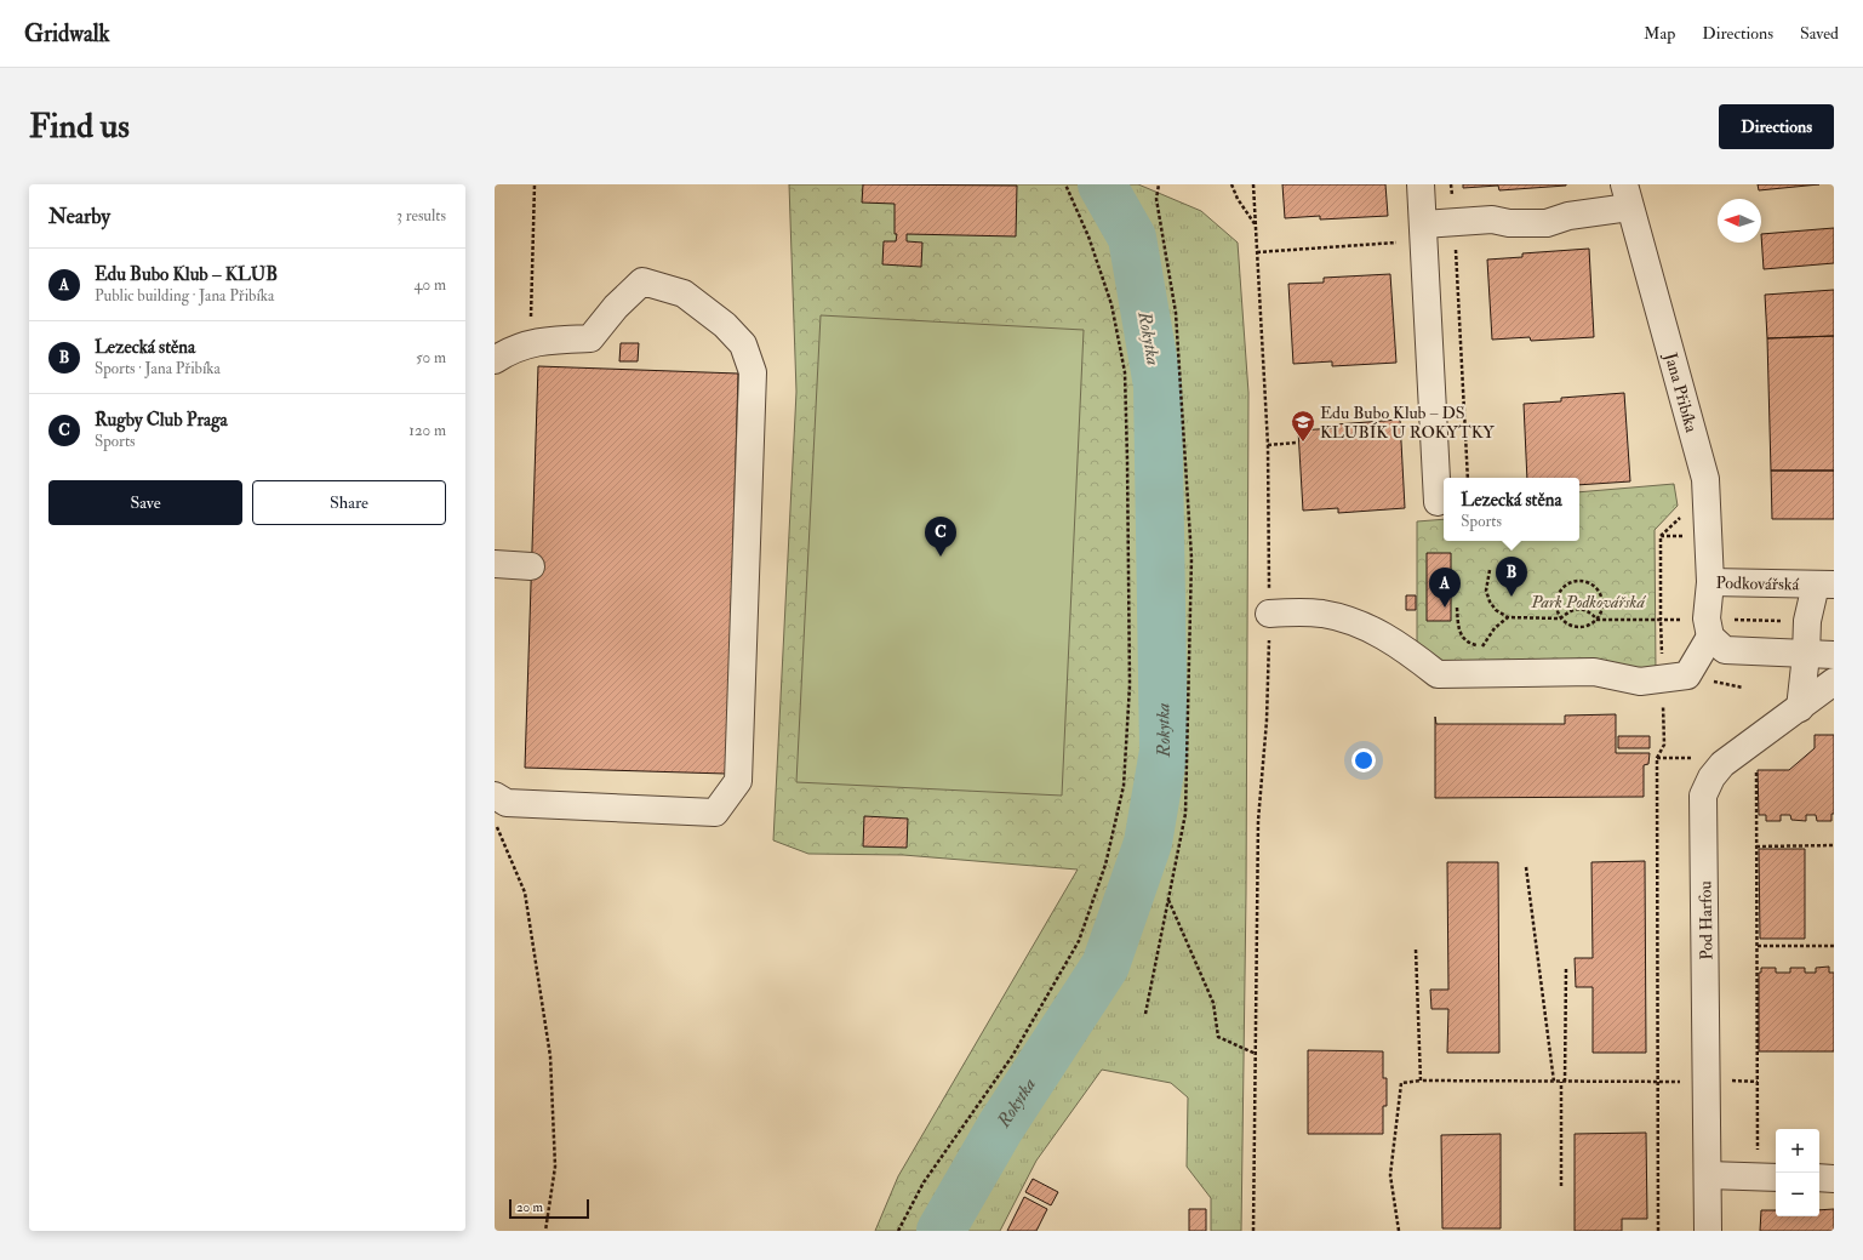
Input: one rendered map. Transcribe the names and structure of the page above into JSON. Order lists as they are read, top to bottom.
{
  "streets": {
    "street": ["Jana Přibíka", "Podkovářská", "Pod Harfou"]
  },
  "crossings": [
    ["Jana Přibíka", "Podkovářská"]
  ],
  "water": ["Rokytka"],
  "parks": ["Park Podkovářská"],
  "places": {
    "school or university": ["Edu Bubo Klub – DS KLUBÍK U ROKYTKY"]
  },
  "scale_bar": "20 m",
  "north": "left",
  "page": {
    "header": "Gridwalk",
    "nav": ["Map", "Directions", "Saved"],
    "buttons": [
      "Directions",
      ["Save", "Share"]
    ],
    "title": "Find us",
    "heading": ["Nearby", "3 results"],
    "list": [
      {
        "mark": "A",
        "name": "Edu Bubo Klub – KLUB",
        "note": "Public building · Jana Přibíka",
        "value": "40 m"
      },
      {
        "mark": "B",
        "name": "Lezecká stěna",
        "note": "Sports · Jana Přibíka",
        "value": "50 m"
      },
      {
        "mark": "C",
        "name": "Rugby Club Praga",
        "note": "Sports",
        "value": "120 m"
      }
    ],
    "popup": ["Lezecká stěna", "Sports"],
    "pins": ["C", "B", "A"],
    "map_buttons": ["+", "−"],
    "scale": "20 m"
  }
}
